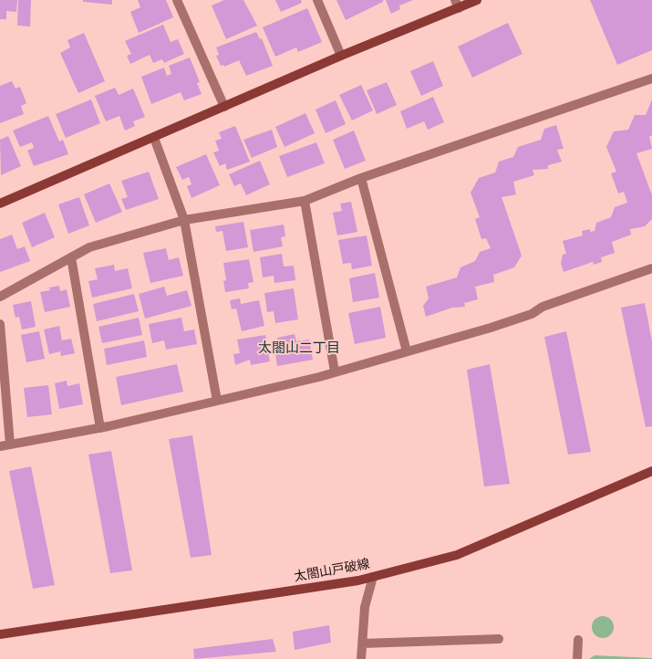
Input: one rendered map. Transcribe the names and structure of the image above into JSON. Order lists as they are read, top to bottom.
{
  "streets": {
    "main road": ["太閤山戸破線"]
  },
  "districts": ["太閤山二丁目"]
}
